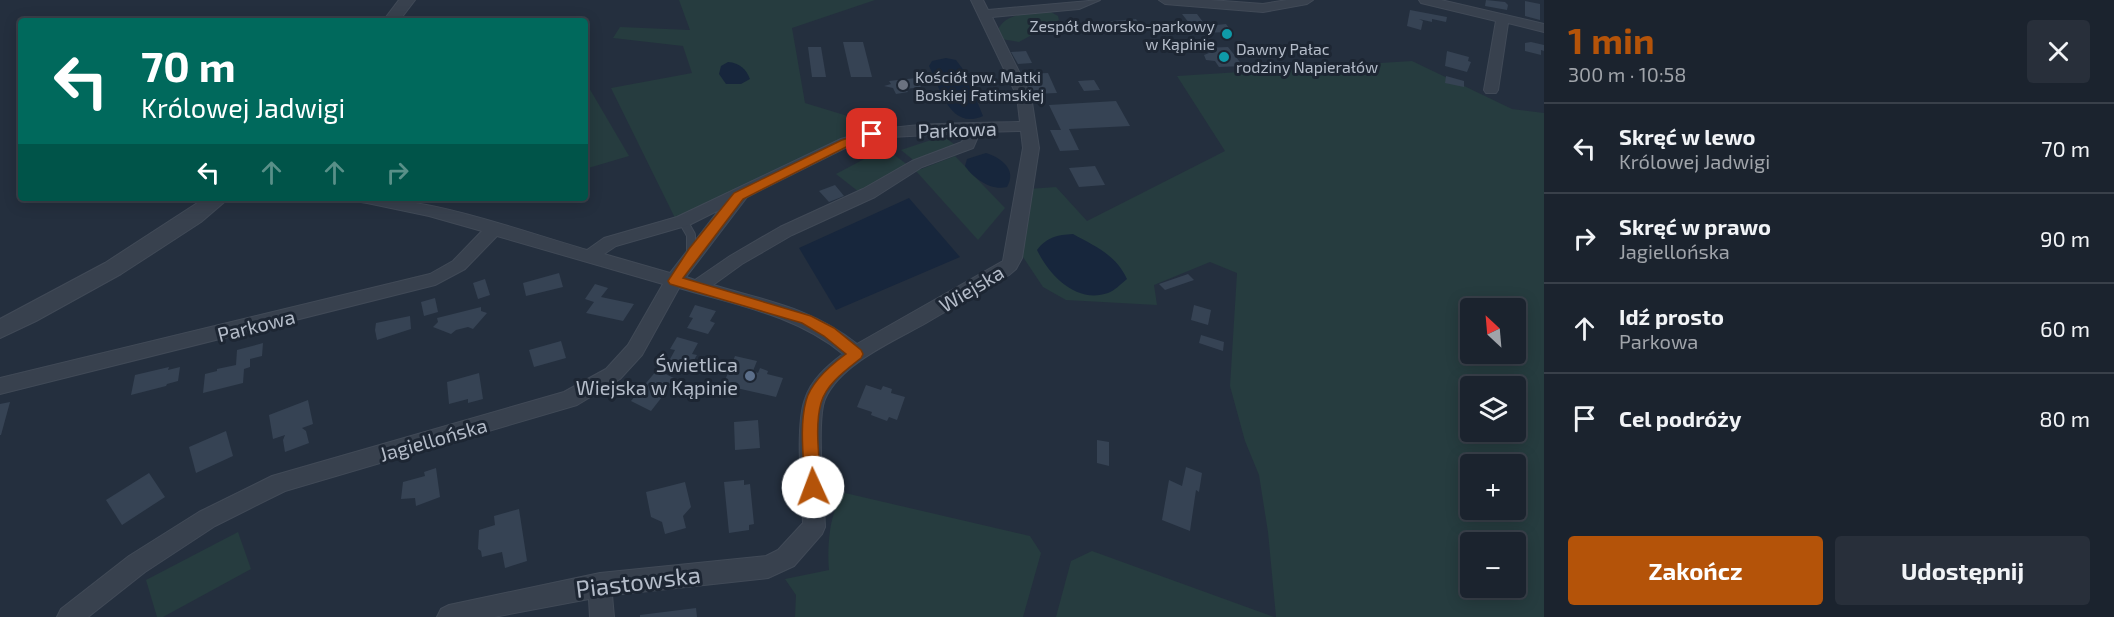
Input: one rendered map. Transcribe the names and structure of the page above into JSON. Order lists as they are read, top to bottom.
{
  "streets": {
    "street": [
      "Parkowa",
      "Wiejska",
      "Jagiellońska",
      "Piastowska"
    ]
  },
  "crossings": [
    ["Parkowa", "Wiejska"],
    ["Parkowa", "Jagiellońska"],
    ["Wiejska", "Piastowska"]
  ],
  "places": [
    "Zespół dworsko-parkowy w Kąpinie",
    "Dawny Pałac rodziny Napierałów",
    "Kościół pw. Matki Boskiej Fatimskiej",
    "Świetlica Wiejska w Kąpinie"
  ],
  "north": "top left",
  "page": {
    "heading": ["1 min", "300 m · 10:58"],
    "turn": ["70 m", "Królowej Jadwigi"],
    "list": [
      {
        "name": "Skręć w lewo",
        "note": "Królowej Jadwigi",
        "value": "70 m"
      },
      {
        "name": "Skręć w prawo",
        "note": "Jagiellońska",
        "value": "90 m"
      },
      {
        "name": "Idź prosto",
        "note": "Parkowa",
        "value": "60 m"
      },
      {
        "name": "Cel podróży",
        "value": "80 m"
      }
    ],
    "map_buttons": ["+", "−"],
    "buttons": ["Zakończ", "Udostępnij"]
  }
}
